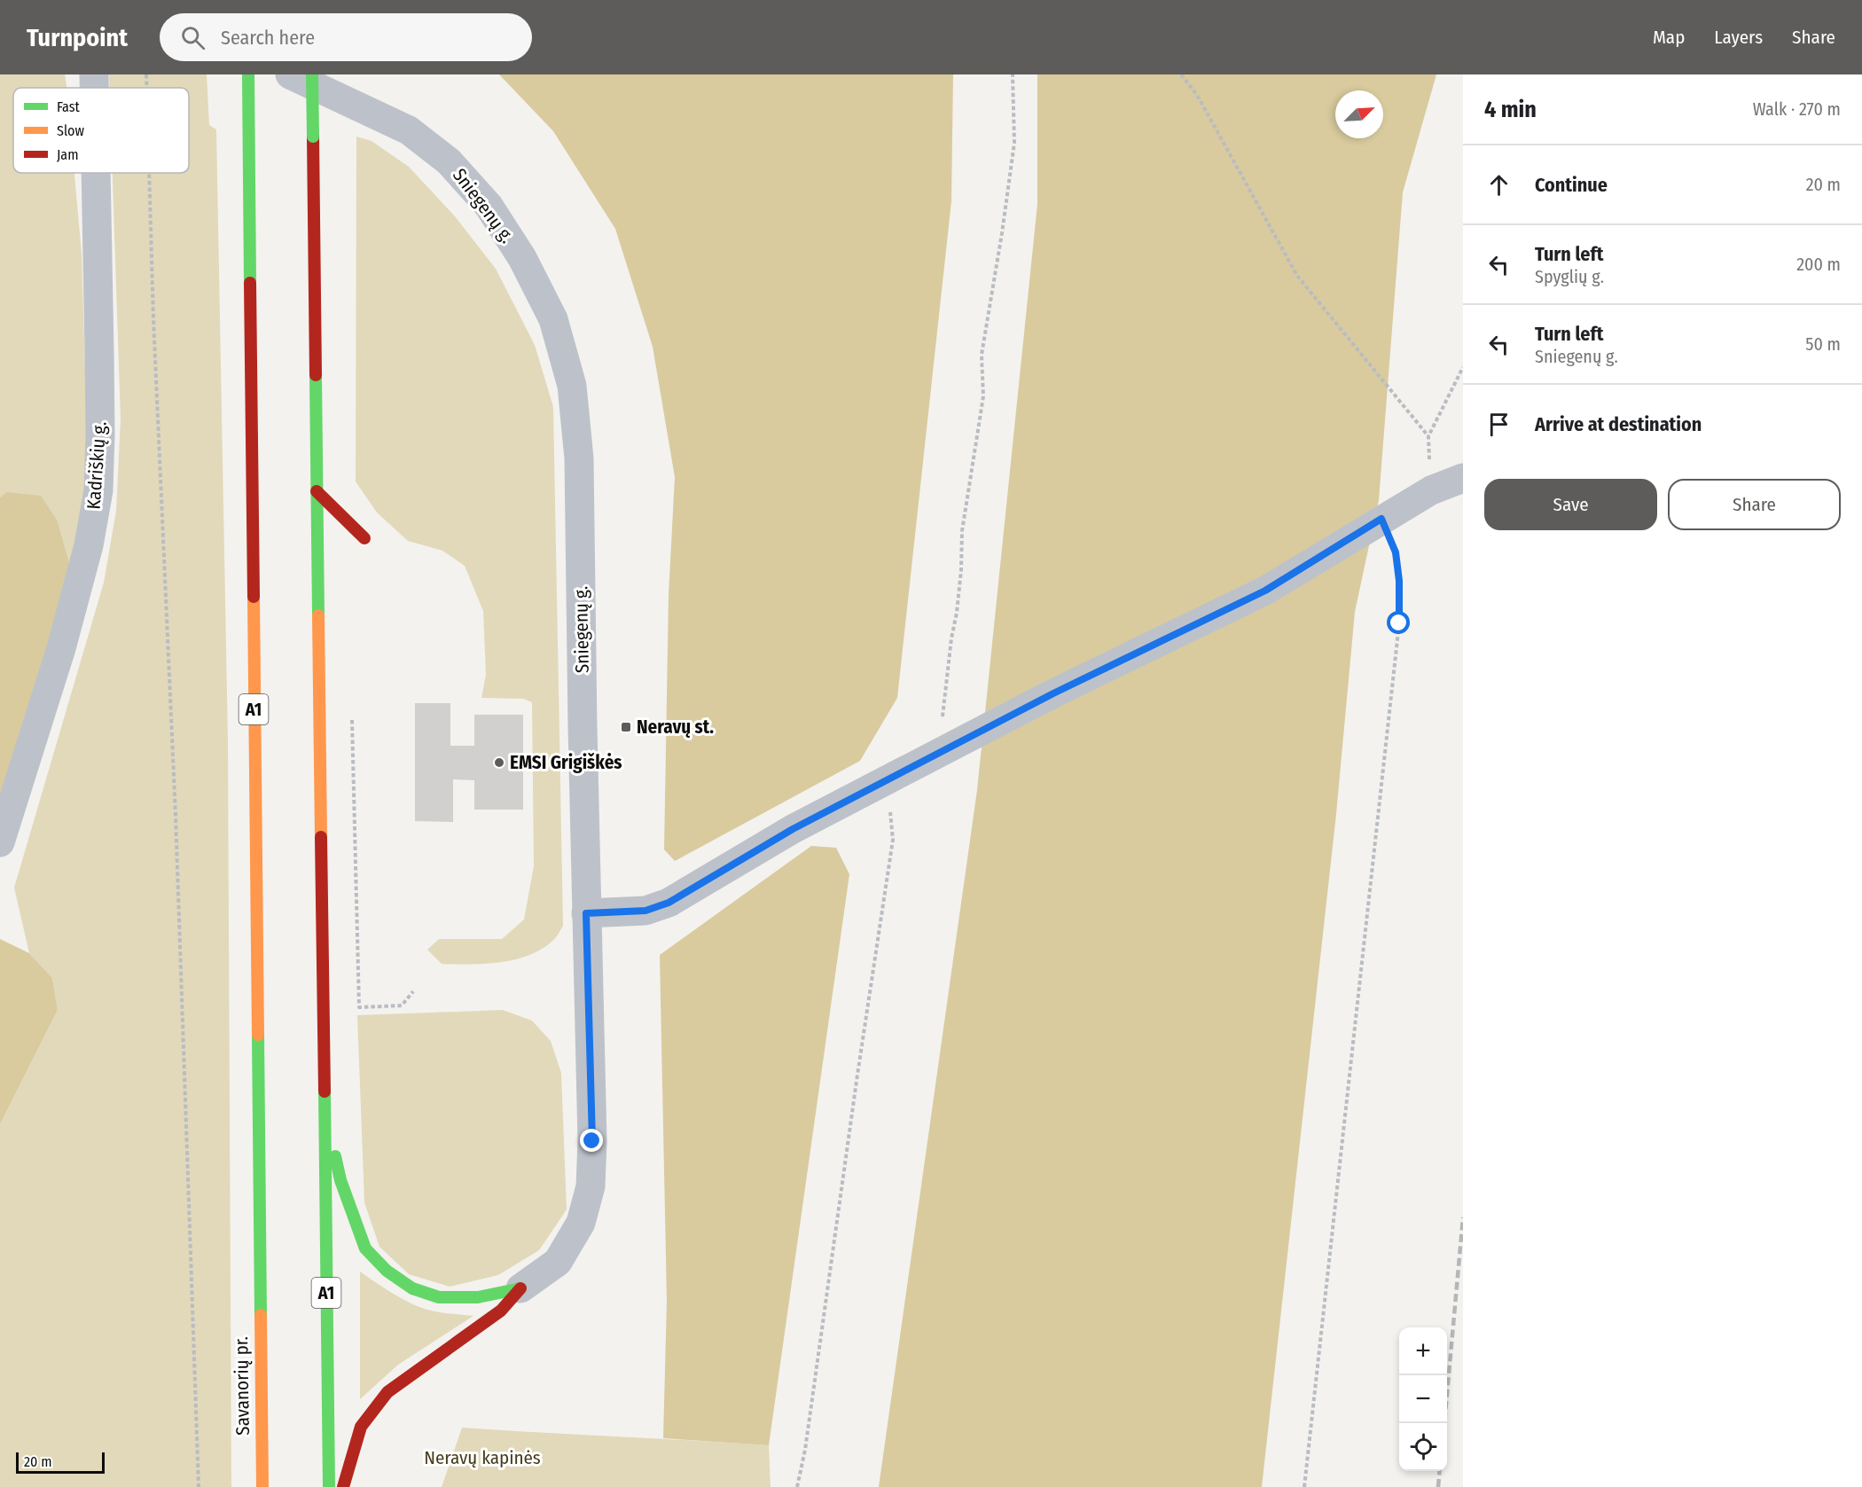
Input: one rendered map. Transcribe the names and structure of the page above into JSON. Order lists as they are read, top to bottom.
{
  "streets": {
    "highway": ["A1", "Savanorių pr."],
    "street": ["Sniegenų g.", "Kadriškių g."]
  },
  "parks": ["Neravų kapinės"],
  "places": {
    "transit": ["Neravų st."],
    "other": ["EMSI Grigiškės"]
  },
  "legend": ["Fast", "Slow", "Jam"],
  "scale_bar": "20 m",
  "north": "top right",
  "page": {
    "header": "Turnpoint",
    "search": "Search here",
    "nav": ["Map", "Layers", "Share"],
    "heading": ["4 min", "Walk · 270 m"],
    "list": [
      ["Continue", "20 m"],
      ["Turn left", "Spyglių g.", "200 m"],
      ["Turn left", "Sniegenų g.", "50 m"],
      "Arrive at destination"
    ],
    "buttons": ["Save", "Share"],
    "map_buttons": ["+", "−"],
    "scale": "20 m"
  }
}
